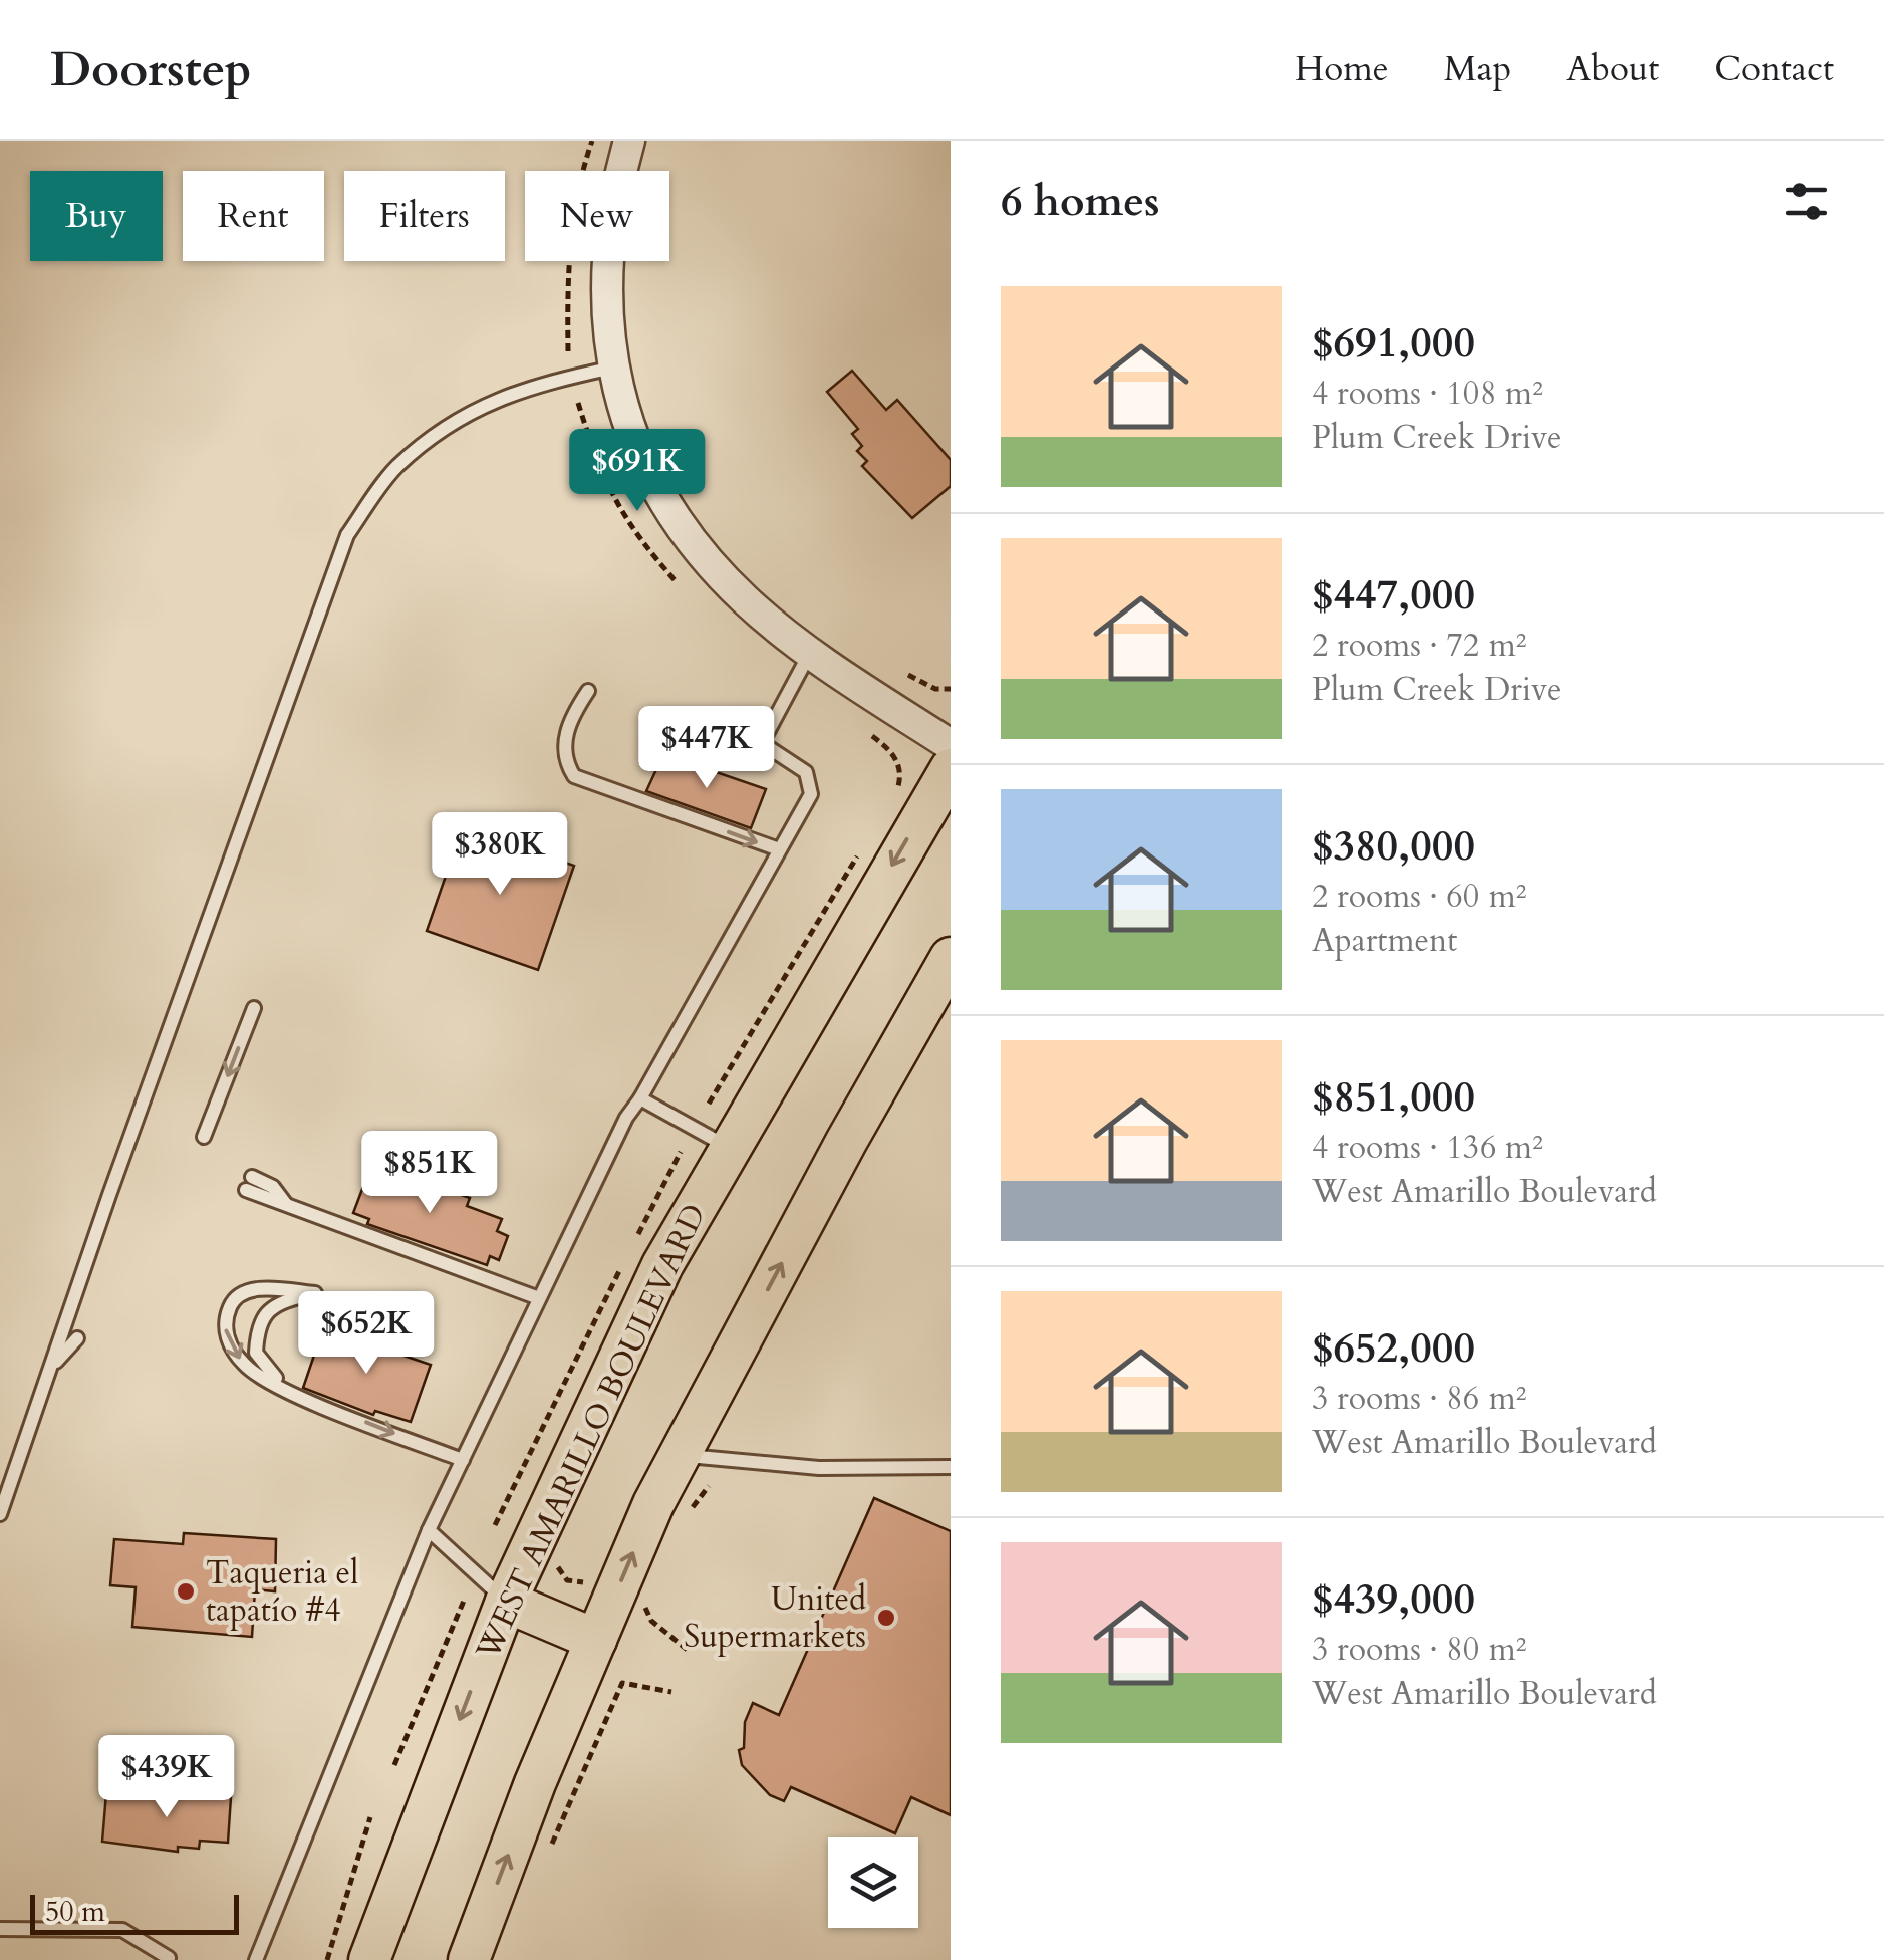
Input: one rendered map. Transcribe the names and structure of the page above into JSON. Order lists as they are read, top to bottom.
{
  "streets": {
    "highway": ["WEST AMARILLO BOULEVARD"]
  },
  "places": ["Taqueria el tapatío #4", "United Supermarkets"],
  "scale_bar": "50 m",
  "page": {
    "header": "Doorstep",
    "nav": [
      "Home",
      "Map",
      "About",
      "Contact"
    ],
    "heading": "6 homes",
    "chip": [
      "Buy",
      "Rent",
      "Filters",
      "New"
    ],
    "list": [
      {
        "name": "$691,000",
        "note": "4 rooms · 108 m² · Plum Creek Drive"
      },
      {
        "name": "$447,000",
        "note": "2 rooms · 72 m² · Plum Creek Drive"
      },
      {
        "name": "$380,000",
        "note": "2 rooms · 60 m² · Apartment"
      },
      {
        "name": "$851,000",
        "note": "4 rooms · 136 m² · West Amarillo Boulevard"
      },
      {
        "name": "$652,000",
        "note": "3 rooms · 86 m² · West Amarillo Boulevard"
      },
      {
        "name": "$439,000",
        "note": "3 rooms · 80 m² · West Amarillo Boulevard"
      }
    ],
    "price": [
      "$691K",
      "$447K",
      "$380K",
      "$851K",
      "$652K",
      "$439K"
    ],
    "scale": "50 m"
  }
}
